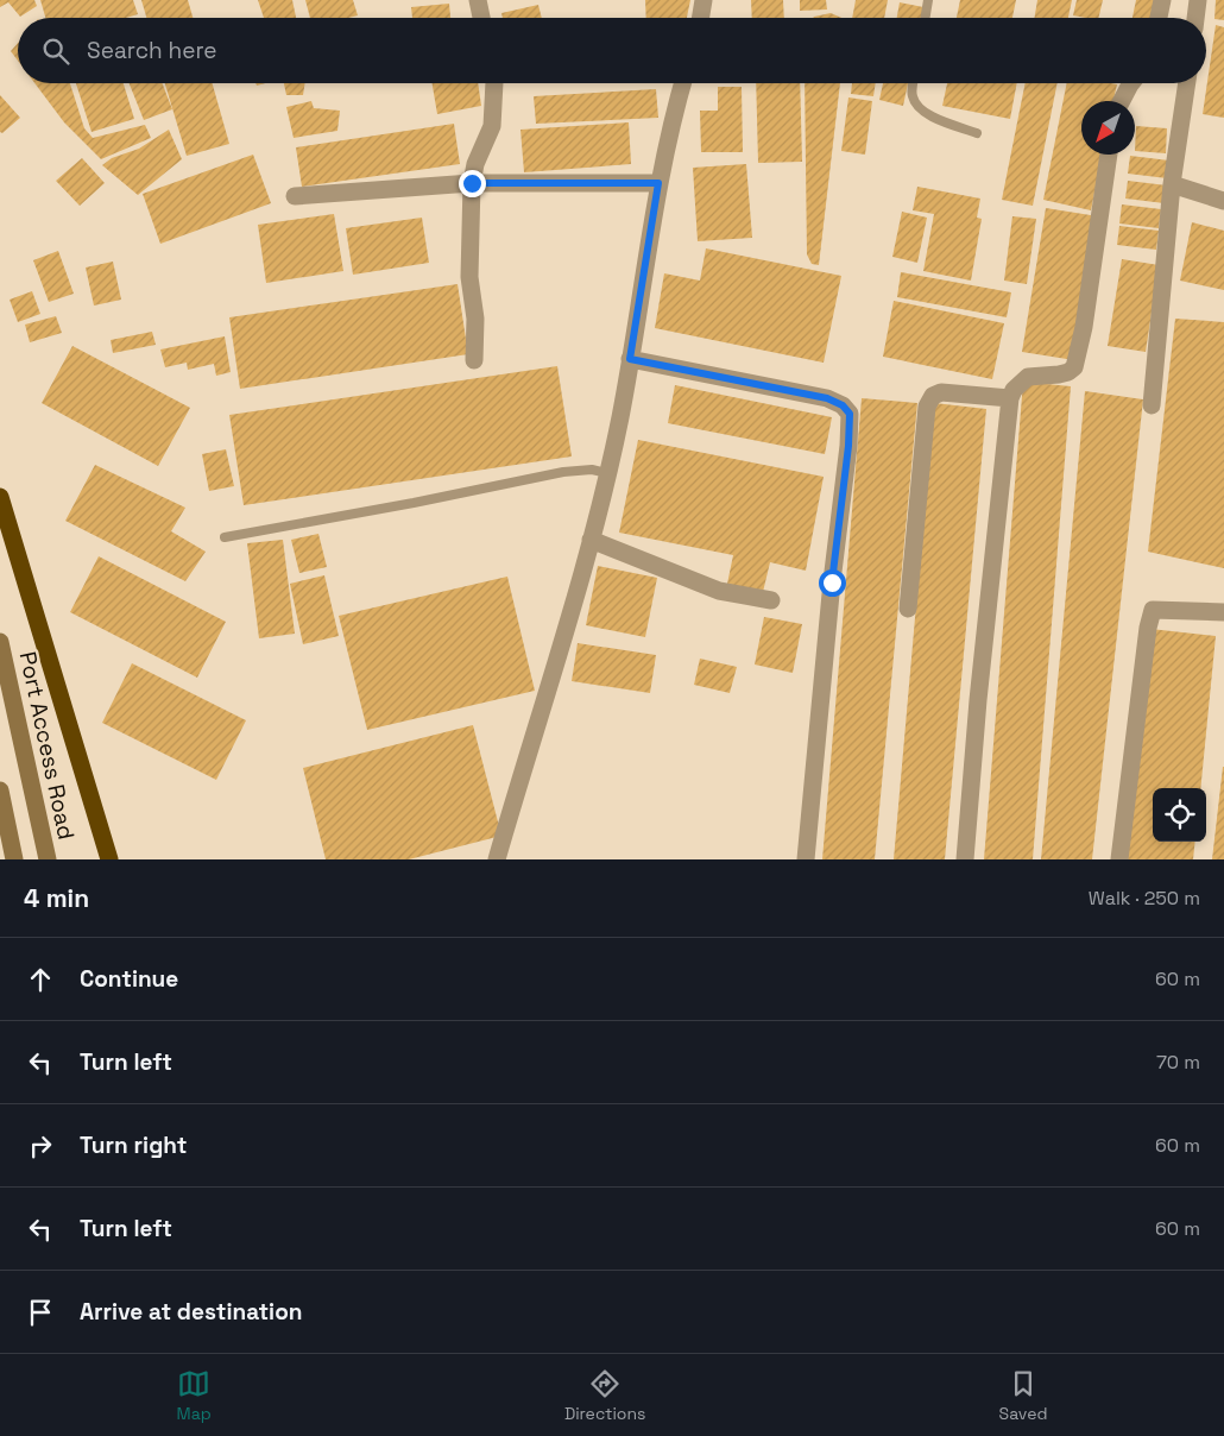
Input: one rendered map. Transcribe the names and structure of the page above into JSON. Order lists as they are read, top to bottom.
{
  "streets": {
    "main road": ["Port Access Road"]
  },
  "north": "bottom left",
  "page": {
    "search": "Search here",
    "heading": ["4 min", "Walk · 250 m"],
    "list": [
      ["Continue", "60 m"],
      ["Turn left", "70 m"],
      ["Turn right", "60 m"],
      ["Turn left", "60 m"],
      "Arrive at destination"
    ],
    "nav": ["Map", "Directions", "Saved"]
  }
}
